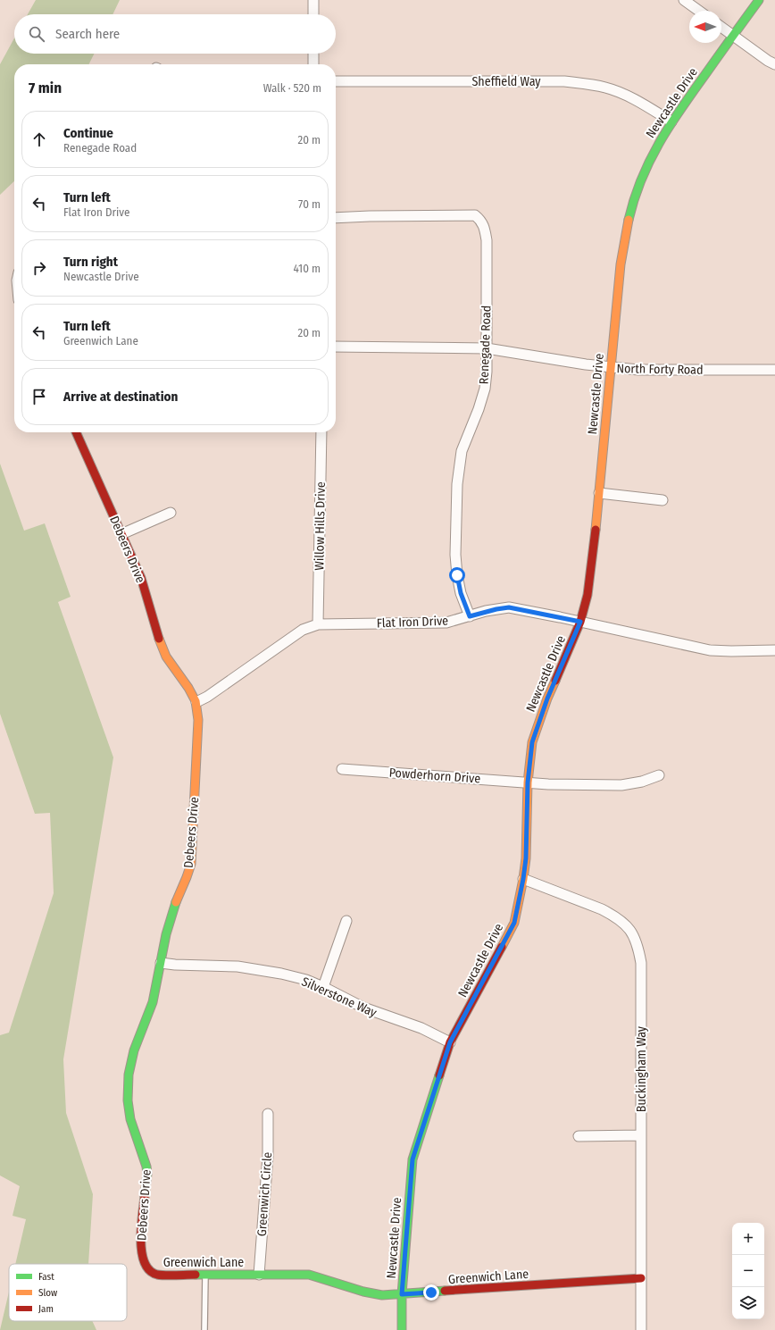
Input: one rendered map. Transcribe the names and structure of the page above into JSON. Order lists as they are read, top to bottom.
{
  "streets": {
    "street": [
      "Sheffield Way",
      "Newcastle Drive",
      "Renegade Road",
      "North Forty Road",
      "Willow Hills Drive",
      "Debeers Drive",
      "Flat Iron Drive",
      "Powderhorn Drive",
      "Silverstone Way",
      "Buckingham Way",
      "Greenwich Circle",
      "Greenwich Lane"
    ]
  },
  "crossings": [
    ["Sheffield Way", "Newcastle Drive"],
    ["Newcastle Drive", "North Forty Road"],
    ["Newcastle Drive", "Flat Iron Drive"],
    ["Newcastle Drive", "Powderhorn Drive"],
    ["Newcastle Drive", "Silverstone Way"],
    ["Newcastle Drive", "Buckingham Way"],
    ["Newcastle Drive", "Greenwich Lane"],
    ["Renegade Road", "North Forty Road"],
    ["Renegade Road", "Flat Iron Drive"],
    ["Willow Hills Drive", "Flat Iron Drive"],
    ["Debeers Drive", "Flat Iron Drive"],
    ["Debeers Drive", "Silverstone Way"],
    ["Debeers Drive", "Greenwich Lane"],
    ["Buckingham Way", "Greenwich Lane"],
    ["Greenwich Circle", "Greenwich Lane"]
  ],
  "legend": ["Fast", "Slow", "Jam"],
  "north": "left",
  "page": {
    "search": "Search here",
    "heading": ["7 min", "Walk · 520 m"],
    "list": [
      ["Continue", "Renegade Road", "20 m"],
      ["Turn left", "Flat Iron Drive", "70 m"],
      ["Turn right", "Newcastle Drive", "410 m"],
      ["Turn left", "Greenwich Lane", "20 m"],
      "Arrive at destination"
    ],
    "map_buttons": ["+", "−"]
  }
}
